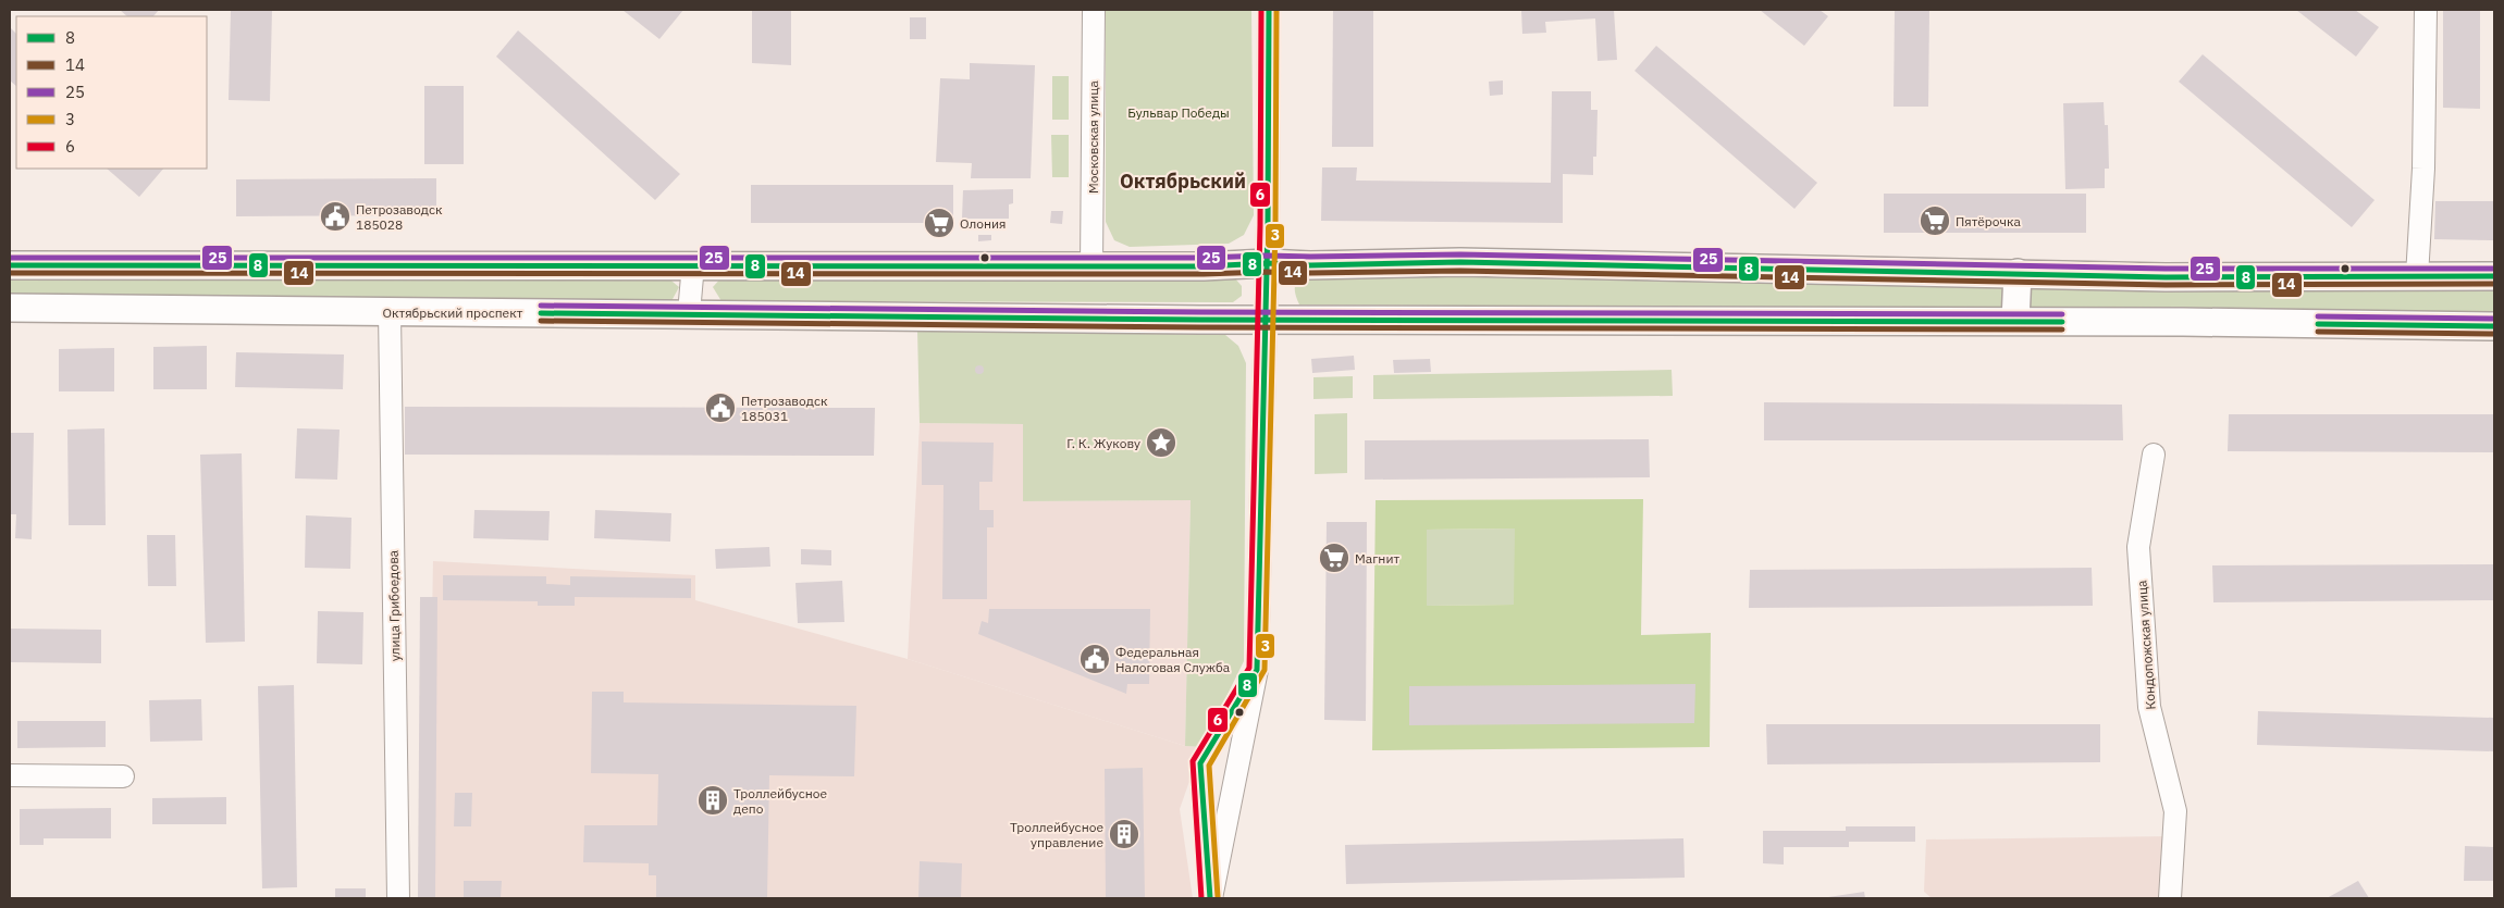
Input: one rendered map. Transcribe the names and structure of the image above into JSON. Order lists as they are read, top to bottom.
{
  "streets": {
    "main road": ["Октябрьский проспект"],
    "street": ["Московская улица", "улица Грибоедова", "Кондопожская улица"]
  },
  "crossings": [
    ["Октябрьский проспект", "улица Грибоедова"]
  ],
  "districts": ["Октябрьский"],
  "parks": ["Бульвар Победы"],
  "places": {
    "public building": ["Петрозаводск 185028", "Петрозаводск 185031", "Федеральная Налоговая Служба"],
    "supermarket": ["Пятёрочка", "Олония", "Магнит"],
    "place": ["Г. К. Жукову"],
    "building": ["Троллейбусное депо", "Троллейбусное управление"]
  },
  "lines": [
    "transit line 8",
    "transit line 3",
    "transit line 6",
    "transit line 25",
    "transit line 14"
  ],
  "legend": [
    "8",
    "14",
    "25",
    "3",
    "6"
  ]
}
